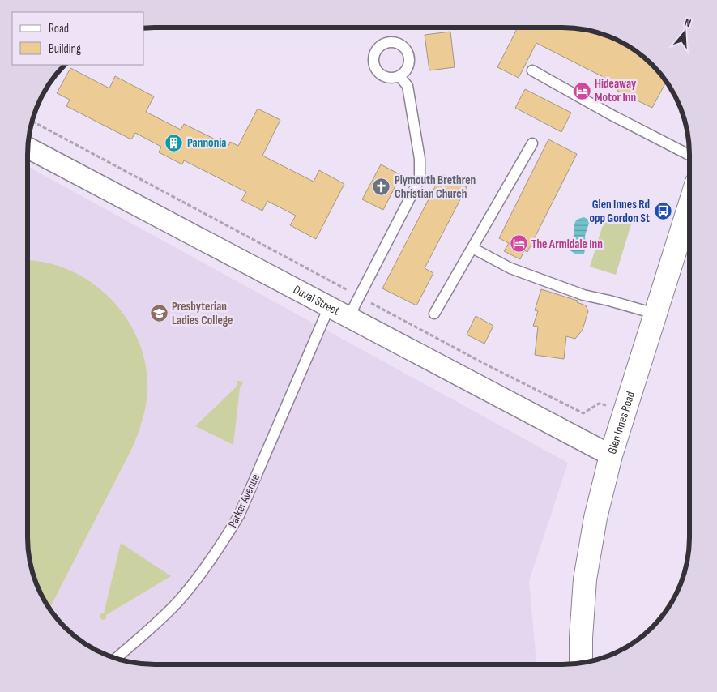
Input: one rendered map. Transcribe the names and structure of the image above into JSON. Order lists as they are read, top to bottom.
{
  "streets": {
    "main road": ["Glen Innes Road"],
    "street": ["Duval Street"],
    "lane": ["Parker Avenue"]
  },
  "crossings": [
    ["Duval Street", "Glen Innes Road"],
    ["Duval Street", "Parker Avenue"]
  ],
  "places": {
    "hotel": ["Hideaway Motor Inn", "The Armidale Inn"],
    "building": ["Pannonia"],
    "church": ["Plymouth Brethren Christian Church"],
    "bus stop": ["Glen Innes Rd opp Gordon St"],
    "school or university": ["Presbyterian Ladies College"]
  },
  "legend": ["Road", "Building"],
  "north": "top"
}
